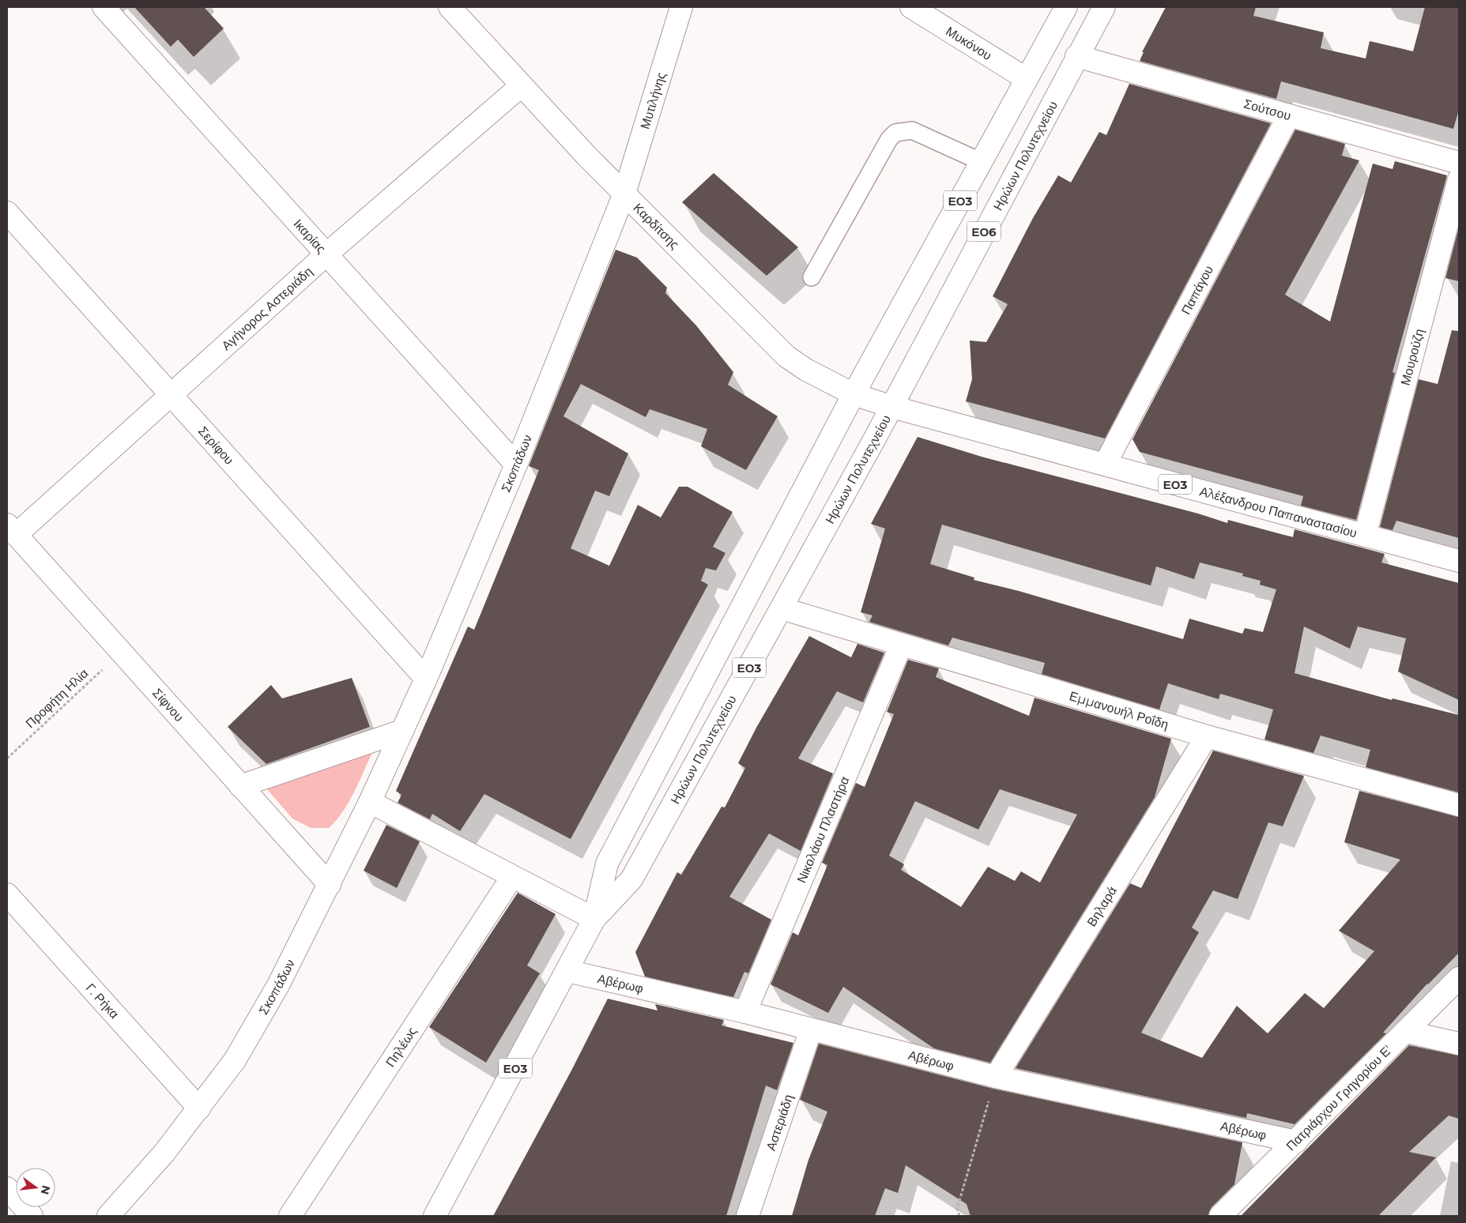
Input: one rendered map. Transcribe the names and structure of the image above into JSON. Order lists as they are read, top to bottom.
{
  "streets": {
    "street": [
      "Μυκόνου",
      "Μυτιλήνης",
      "Σούτσου",
      "Ηρώων Πολυτεχνείου",
      "ΕΟ3",
      "Καρδίτσης",
      "ΕΟ6",
      "Ικαρίας",
      "Παπάγου",
      "Αγήνορος Αστεριάδη",
      "Μουρούζη",
      "Σερίφου",
      "Σκοπάδων",
      "Αλέξανδρου Παπαναστασίου",
      "Σίφνου",
      "Εμμανουήλ Ροΐδη",
      "Νικολάου Πλαστήρα",
      "Βηλαρά",
      "Αβέρωφ",
      "Γ. Ρήκα",
      "Πηλέως",
      "Πατριάρχου Γρηγορίου Ε'",
      "Αστεριάδη"
    ],
    "path": ["Προφήτη Ηλία"]
  },
  "crossings": [
    ["Μυκόνου", "Ηρώων Πολυτεχνείου"],
    ["Μυτιλήνης", "Καρδίτσης"],
    ["Μυτιλήνης", "Σκοπάδων"],
    ["Σούτσου", "Ηρώων Πολυτεχνείου"],
    ["Σούτσου", "Παπάγου"],
    ["Ηρώων Πολυτεχνείου", "Καρδίτσης"],
    ["Ηρώων Πολυτεχνείου", "Αλέξανδρου Παπαναστασίου"],
    ["Ηρώων Πολυτεχνείου", "Εμμανουήλ Ροΐδη"],
    ["Ηρώων Πολυτεχνείου", "Αβέρωφ"],
    ["Καρδίτσης", "Αγήνορος Αστεριάδη"],
    ["Καρδίτσης", "Σκοπάδων"],
    ["Καρδίτσης", "Αλέξανδρου Παπαναστασίου"],
    ["Ικαρίας", "Αγήνορος Αστεριάδη"],
    ["Ικαρίας", "Σκοπάδων"],
    ["Παπάγου", "Αλέξανδρου Παπαναστασίου"],
    ["Αγήνορος Αστεριάδη", "Σερίφου"],
    ["Αγήνορος Αστεριάδη", "Σίφνου"],
    ["Μουρούζη", "Αλέξανδρου Παπαναστασίου"],
    ["Σερίφου", "Σκοπάδων"],
    ["Σκοπάδων", "Σίφνου"],
    ["Σκοπάδων", "Γ. Ρήκα"],
    ["Προφήτη Ηλία", "Σίφνου"],
    ["Εμμανουήλ Ροΐδη", "Νικολάου Πλαστήρα"],
    ["Εμμανουήλ Ροΐδη", "Βηλαρά"],
    ["Νικολάου Πλαστήρα", "Αβέρωφ"],
    ["Βηλαρά", "Αβέρωφ"],
    ["Αβέρωφ", "Πατριάρχου Γρηγορίου Ε'"],
    ["Αβέρωφ", "Αστεριάδη"]
  ],
  "north": "right"
}
